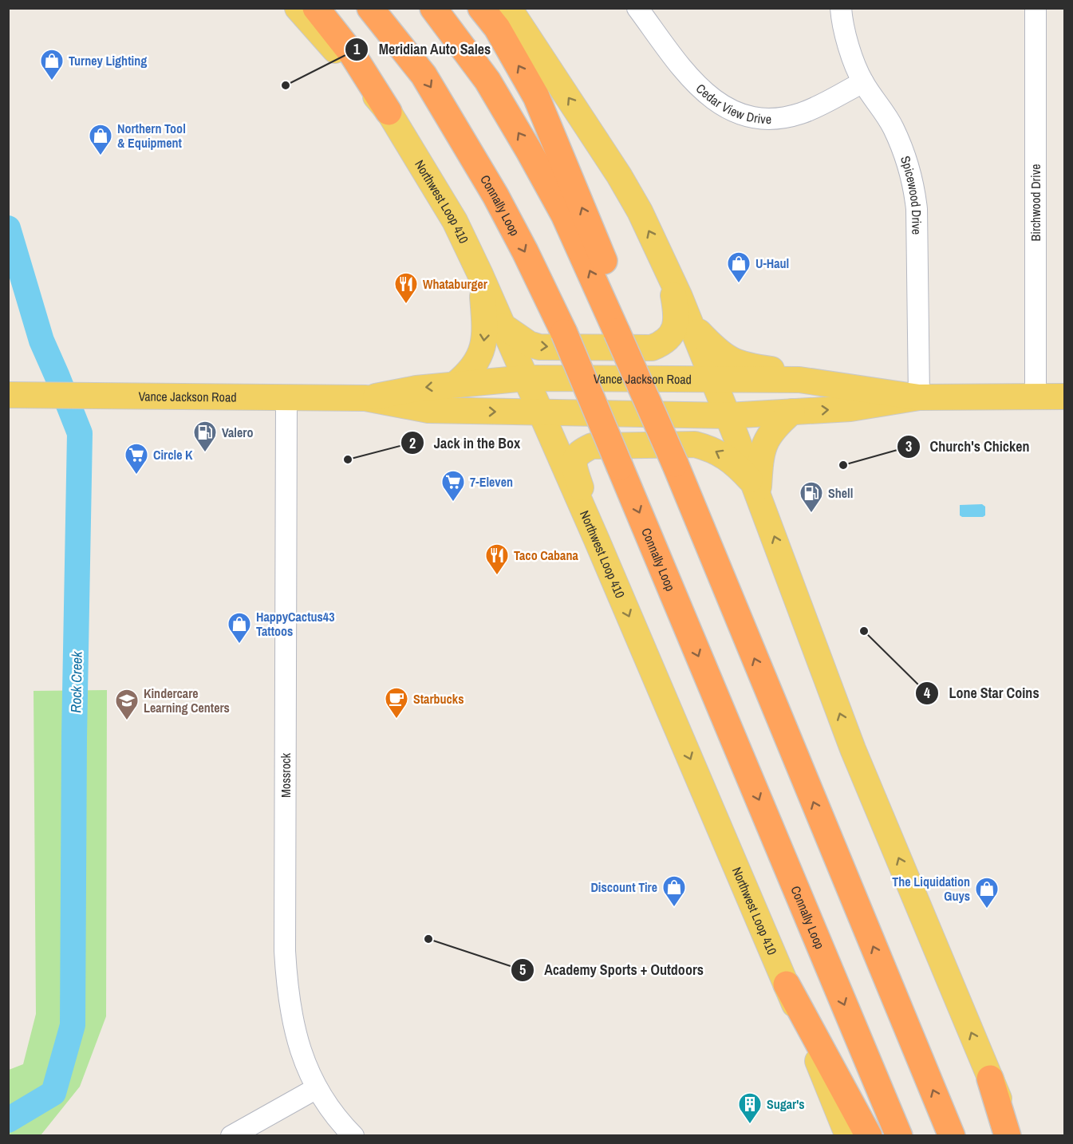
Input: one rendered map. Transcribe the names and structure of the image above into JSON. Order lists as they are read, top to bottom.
{
  "streets": {
    "highway": ["Connally Loop"],
    "main road": ["Northwest Loop 410", "Vance Jackson Road"],
    "street": [
      "Cedar View Drive",
      "Spicewood Drive",
      "Birchwood Drive",
      "Mossrock"
    ]
  },
  "crossings": [
    ["Cedar View Drive", "Spicewood Drive"],
    ["Spicewood Drive", "Vance Jackson Road"],
    ["Northwest Loop 410", "Vance Jackson Road"],
    ["Birchwood Drive", "Vance Jackson Road"],
    ["Vance Jackson Road", "Mossrock"]
  ],
  "water": ["Rock Creek"],
  "places": {
    "shop": [
      "Turney Lighting",
      "Northern Tool & Equipment",
      "U-Haul",
      "HappyCactus43 Tattoos",
      "Discount Tire",
      "The Liquidation Guys"
    ],
    "other": [
      "Meridian Auto Sales",
      "Jack in the Box",
      "Church's Chicken",
      "Lone Star Coins",
      "Academy Sports + Outdoors"
    ],
    "restaurant": ["Whataburger", "Taco Cabana"],
    "fuel station": ["Valero", "Shell"],
    "supermarket": ["Circle K", "7-Eleven"],
    "cafe": ["Starbucks"],
    "school or university": ["Kindercare Learning Centers"],
    "building": ["Sugar's"]
  }
}
